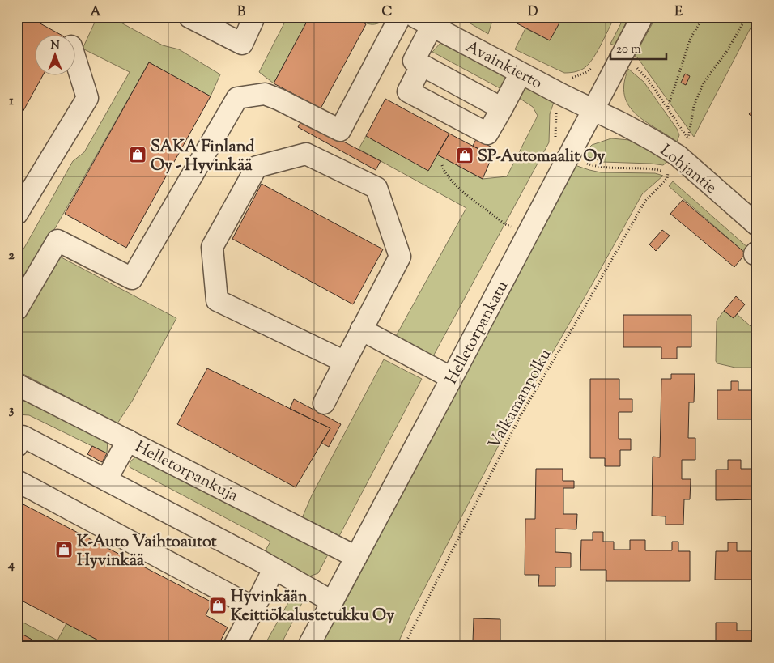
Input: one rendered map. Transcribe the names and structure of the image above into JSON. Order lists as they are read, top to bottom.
{
  "streets": {
    "street": [
      "Avainkierto",
      "Lohjantie",
      "Helletorpankatu",
      "Helletorpankuja"
    ],
    "path": ["Valkamanpolku"]
  },
  "crossings": [
    ["Avainkierto", "Lohjantie"],
    ["Avainkierto", "Helletorpankatu"],
    ["Lohjantie", "Helletorpankatu"],
    ["Lohjantie", "Valkamanpolku"],
    ["Helletorpankatu", "Helletorpankuja"]
  ],
  "places": {
    "shop": [
      "SAKA Finland Oy - Hyvinkää",
      "SP-Automaalit Oy",
      "K-Auto Vaihtoautot Hyvinkää",
      "Hyvinkään Keittiökalustetukku Oy"
    ]
  },
  "scale_bar": "20 m",
  "north": "top",
  "grid": {
    "columns": [
      "A",
      "B",
      "C",
      "D",
      "E"
    ],
    "rows": [
      "1",
      "2",
      "3",
      "4"
    ]
  }
}
